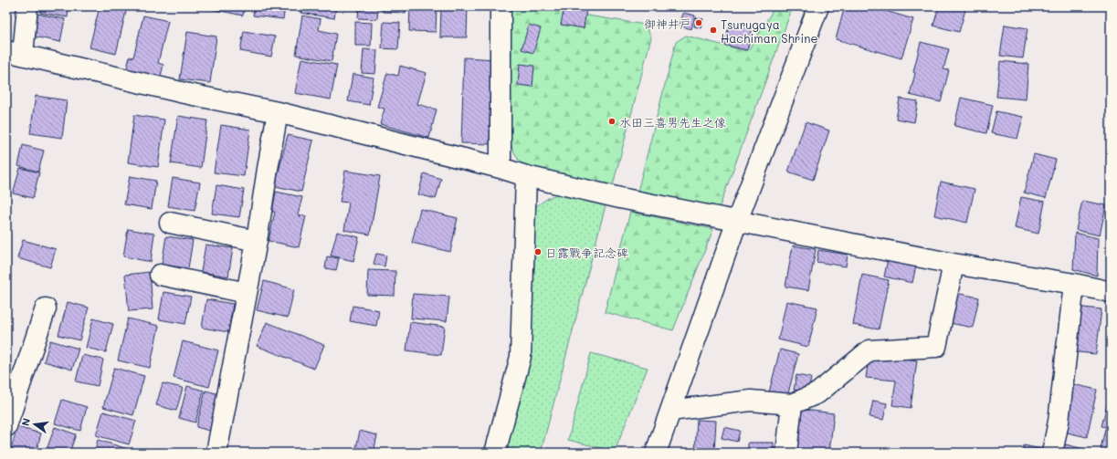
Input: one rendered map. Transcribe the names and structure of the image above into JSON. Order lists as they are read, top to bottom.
{
  "places": [
    "御神井戸",
    "Tsurugaya Hachiman Shrine",
    "水田三喜男先生之像",
    "日露戰争記念碑"
  ],
  "north": "left"
}
